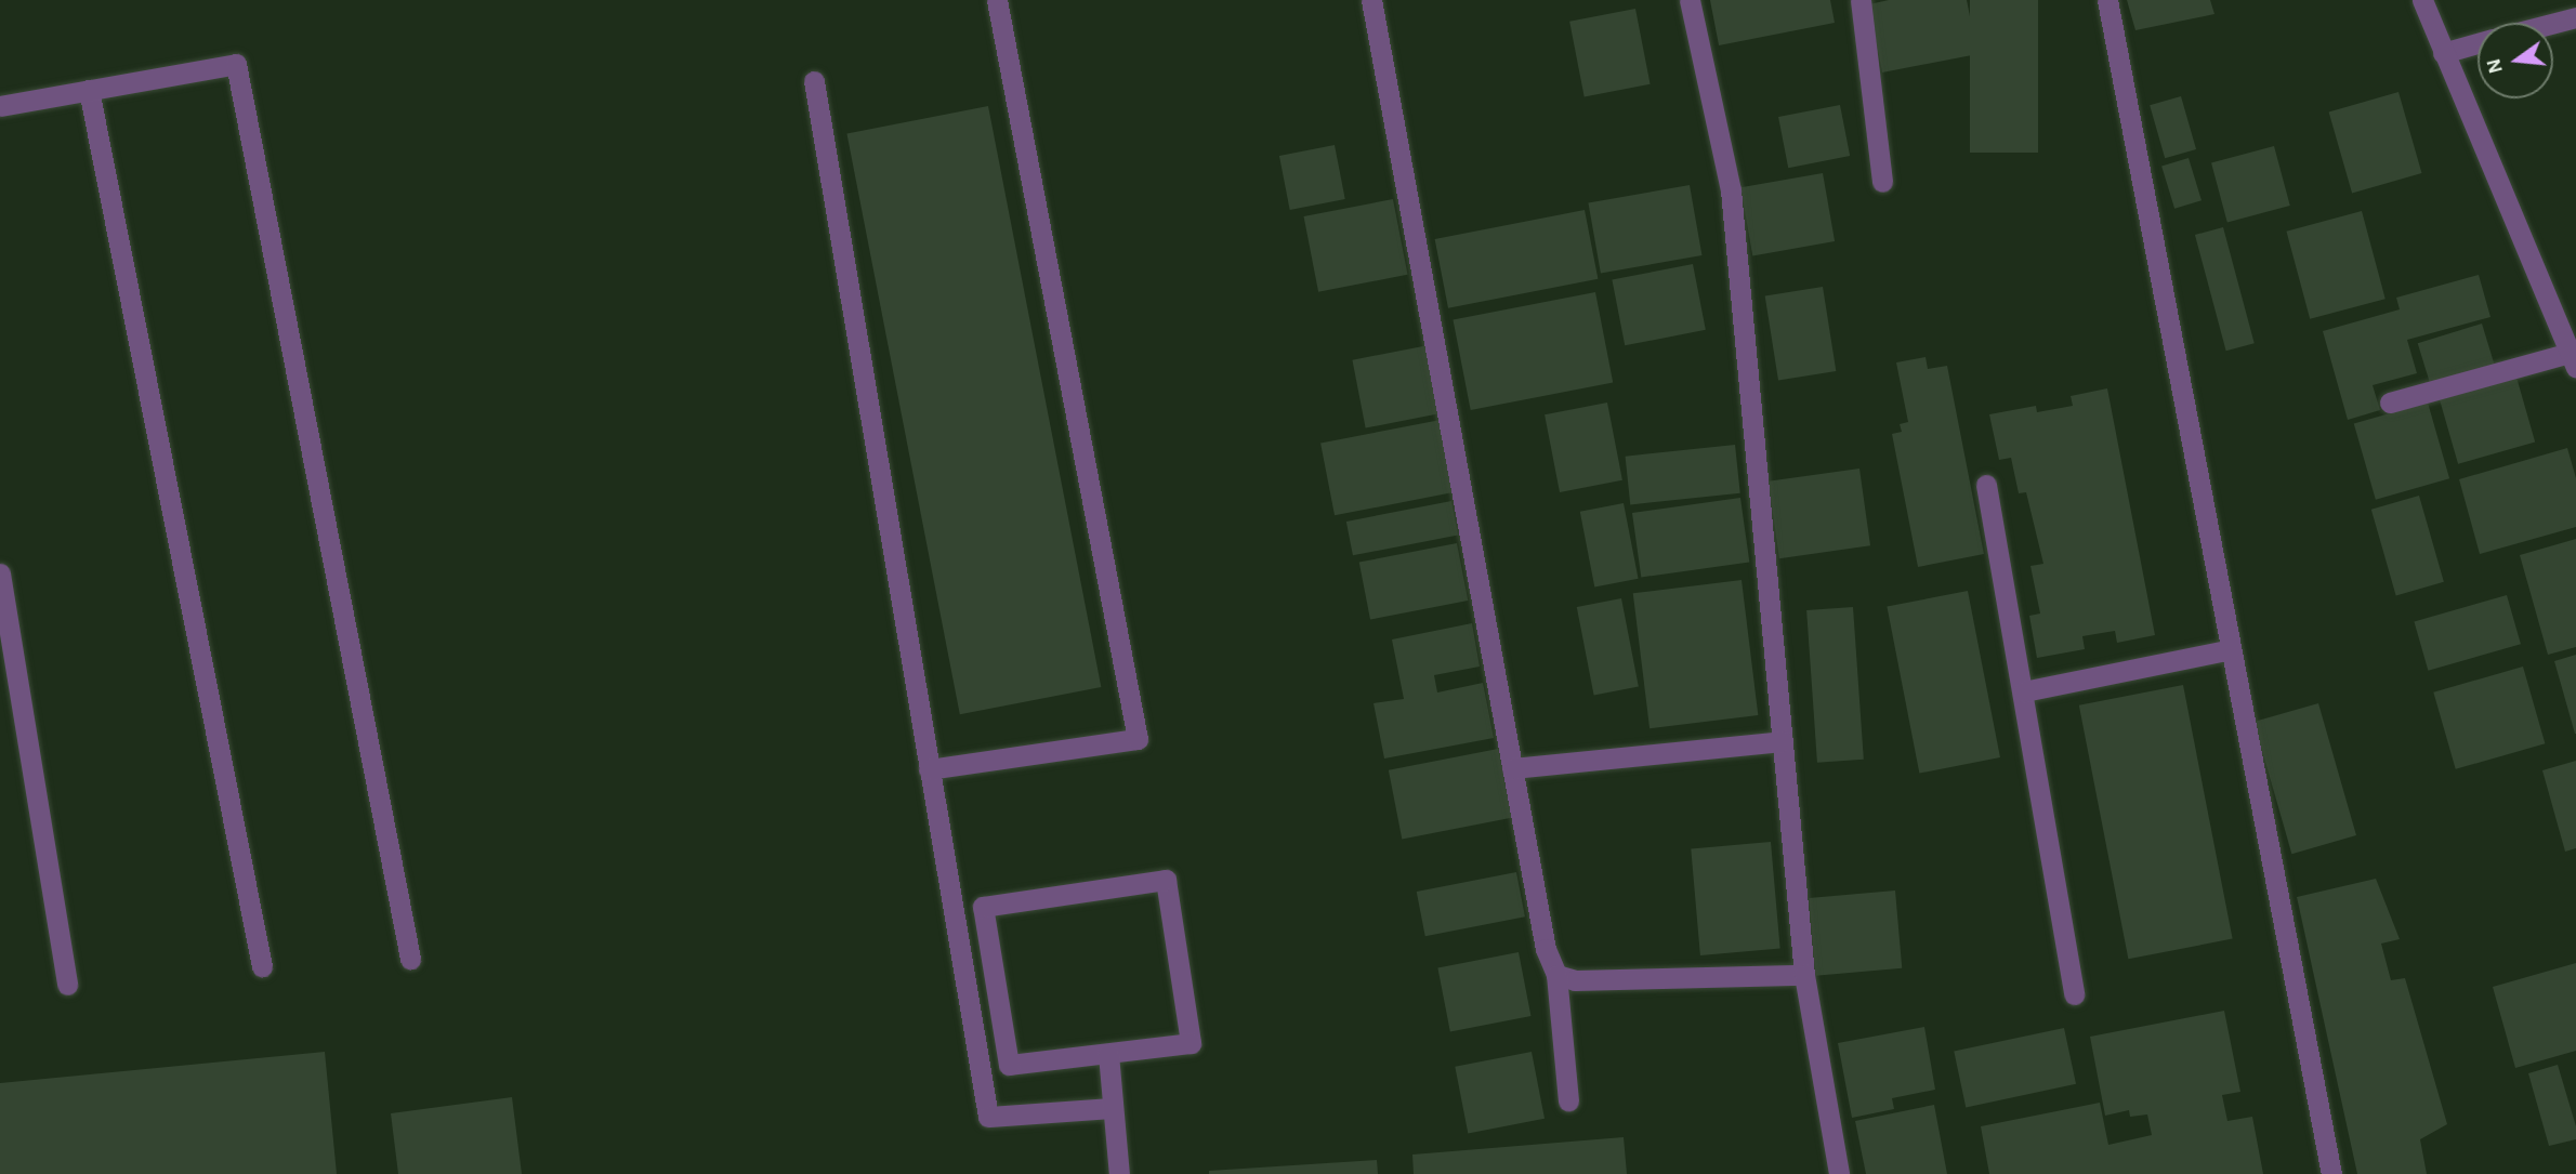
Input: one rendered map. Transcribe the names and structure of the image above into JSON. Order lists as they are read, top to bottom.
{
  "north": "left"
}
